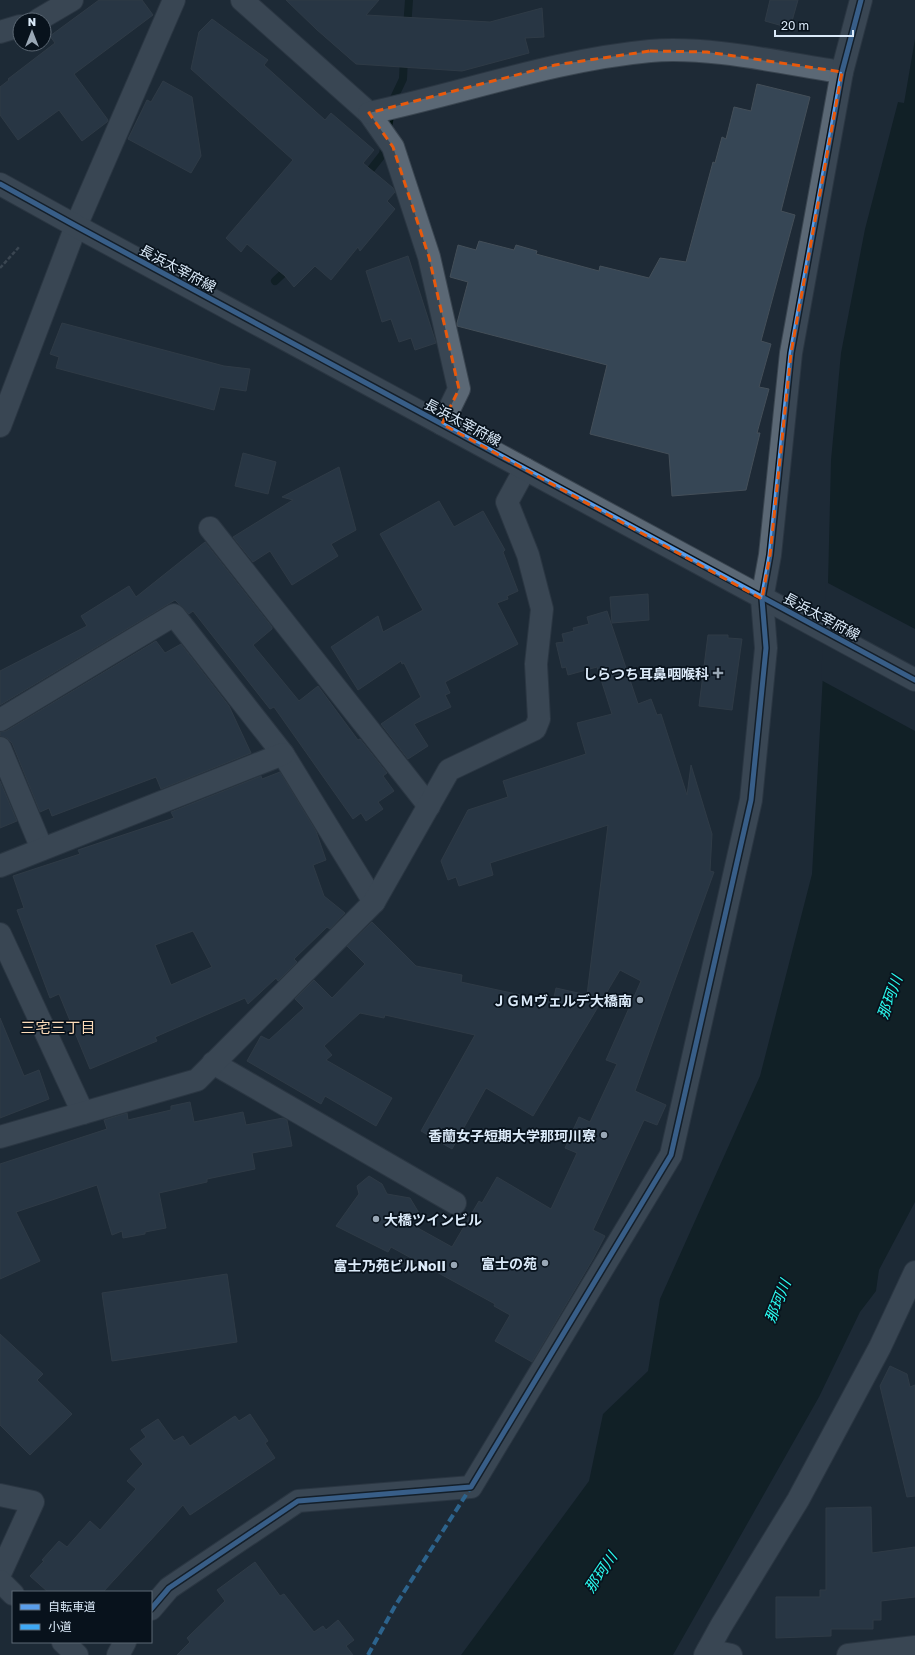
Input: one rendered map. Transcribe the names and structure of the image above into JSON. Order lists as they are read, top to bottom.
{
  "streets": {
    "street": ["長浜太宰府線"]
  },
  "districts": ["三宅三丁目"],
  "water": ["那珂川"],
  "places": {
    "health": ["しらつち耳鼻咽喉科"],
    "other": [
      "ＪＧＭヴェルデ大橋南",
      "香蘭女子短期大学那珂川寮",
      "大橋ツインビル",
      "富士の苑",
      "富士乃苑ビルNoII"
    ]
  },
  "legend": ["自転車道", "小道"],
  "scale_bar": "20 m",
  "north": "top"
}
